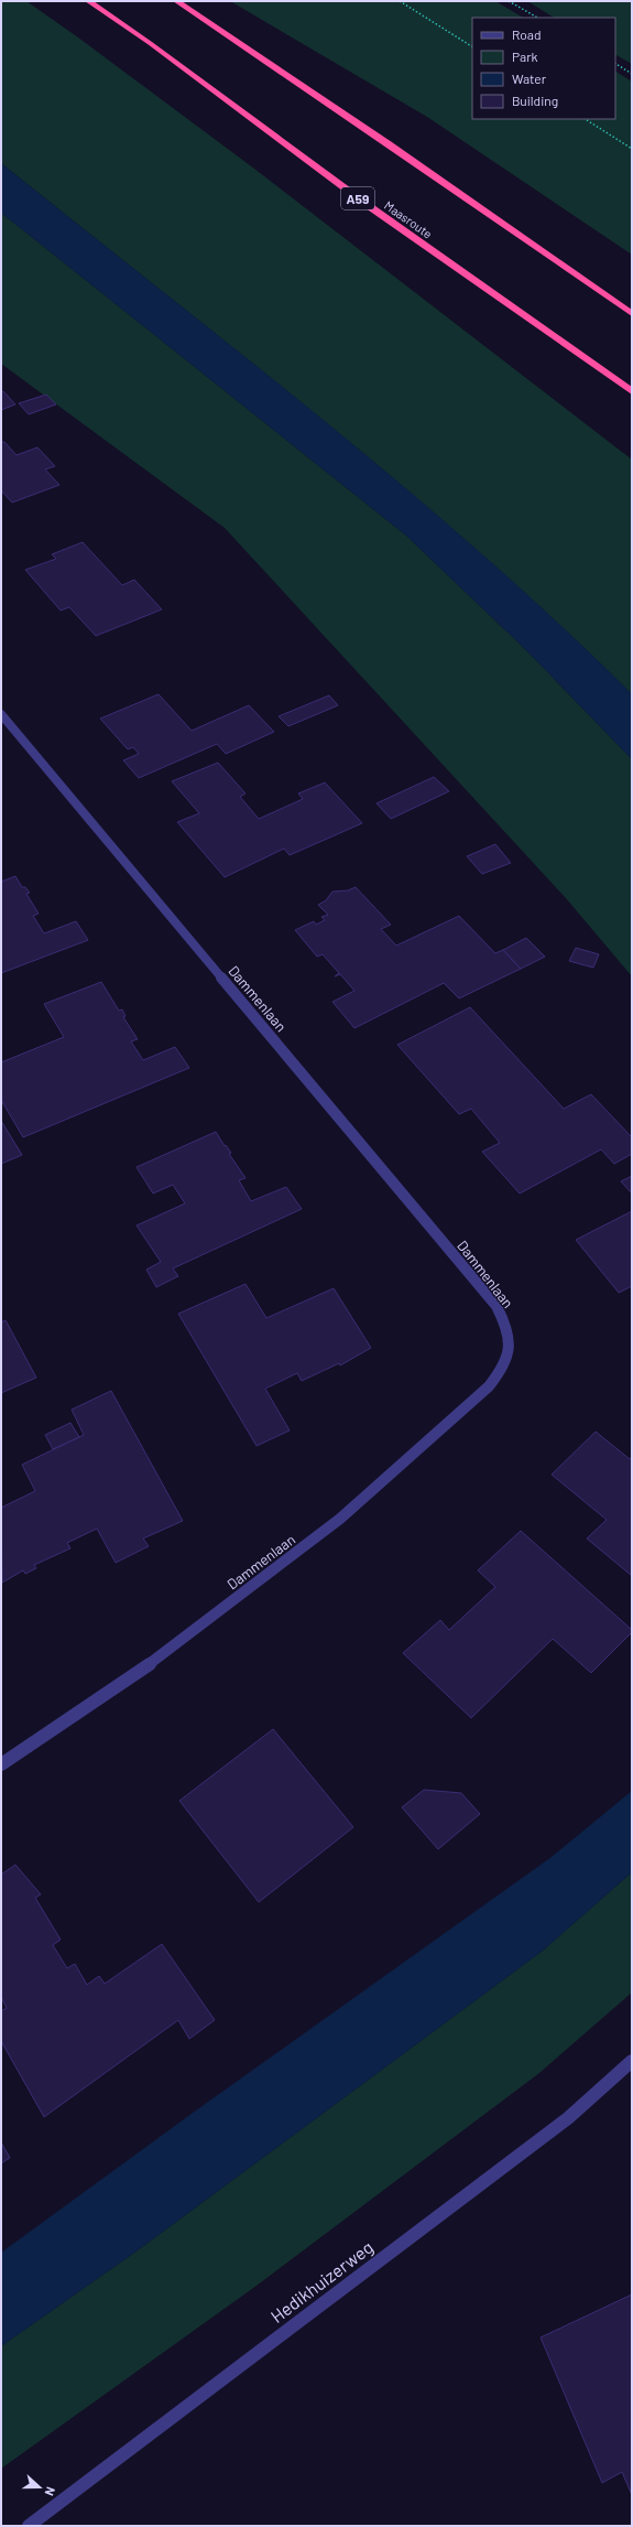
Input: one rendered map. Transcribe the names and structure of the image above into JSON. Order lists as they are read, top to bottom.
{
  "streets": {
    "highway": ["A59", "Maasroute"],
    "street": ["Dammenlaan", "Hedikhuizerweg"]
  },
  "legend": [
    "Road",
    "Park",
    "Water",
    "Building"
  ],
  "north": "right"
}
